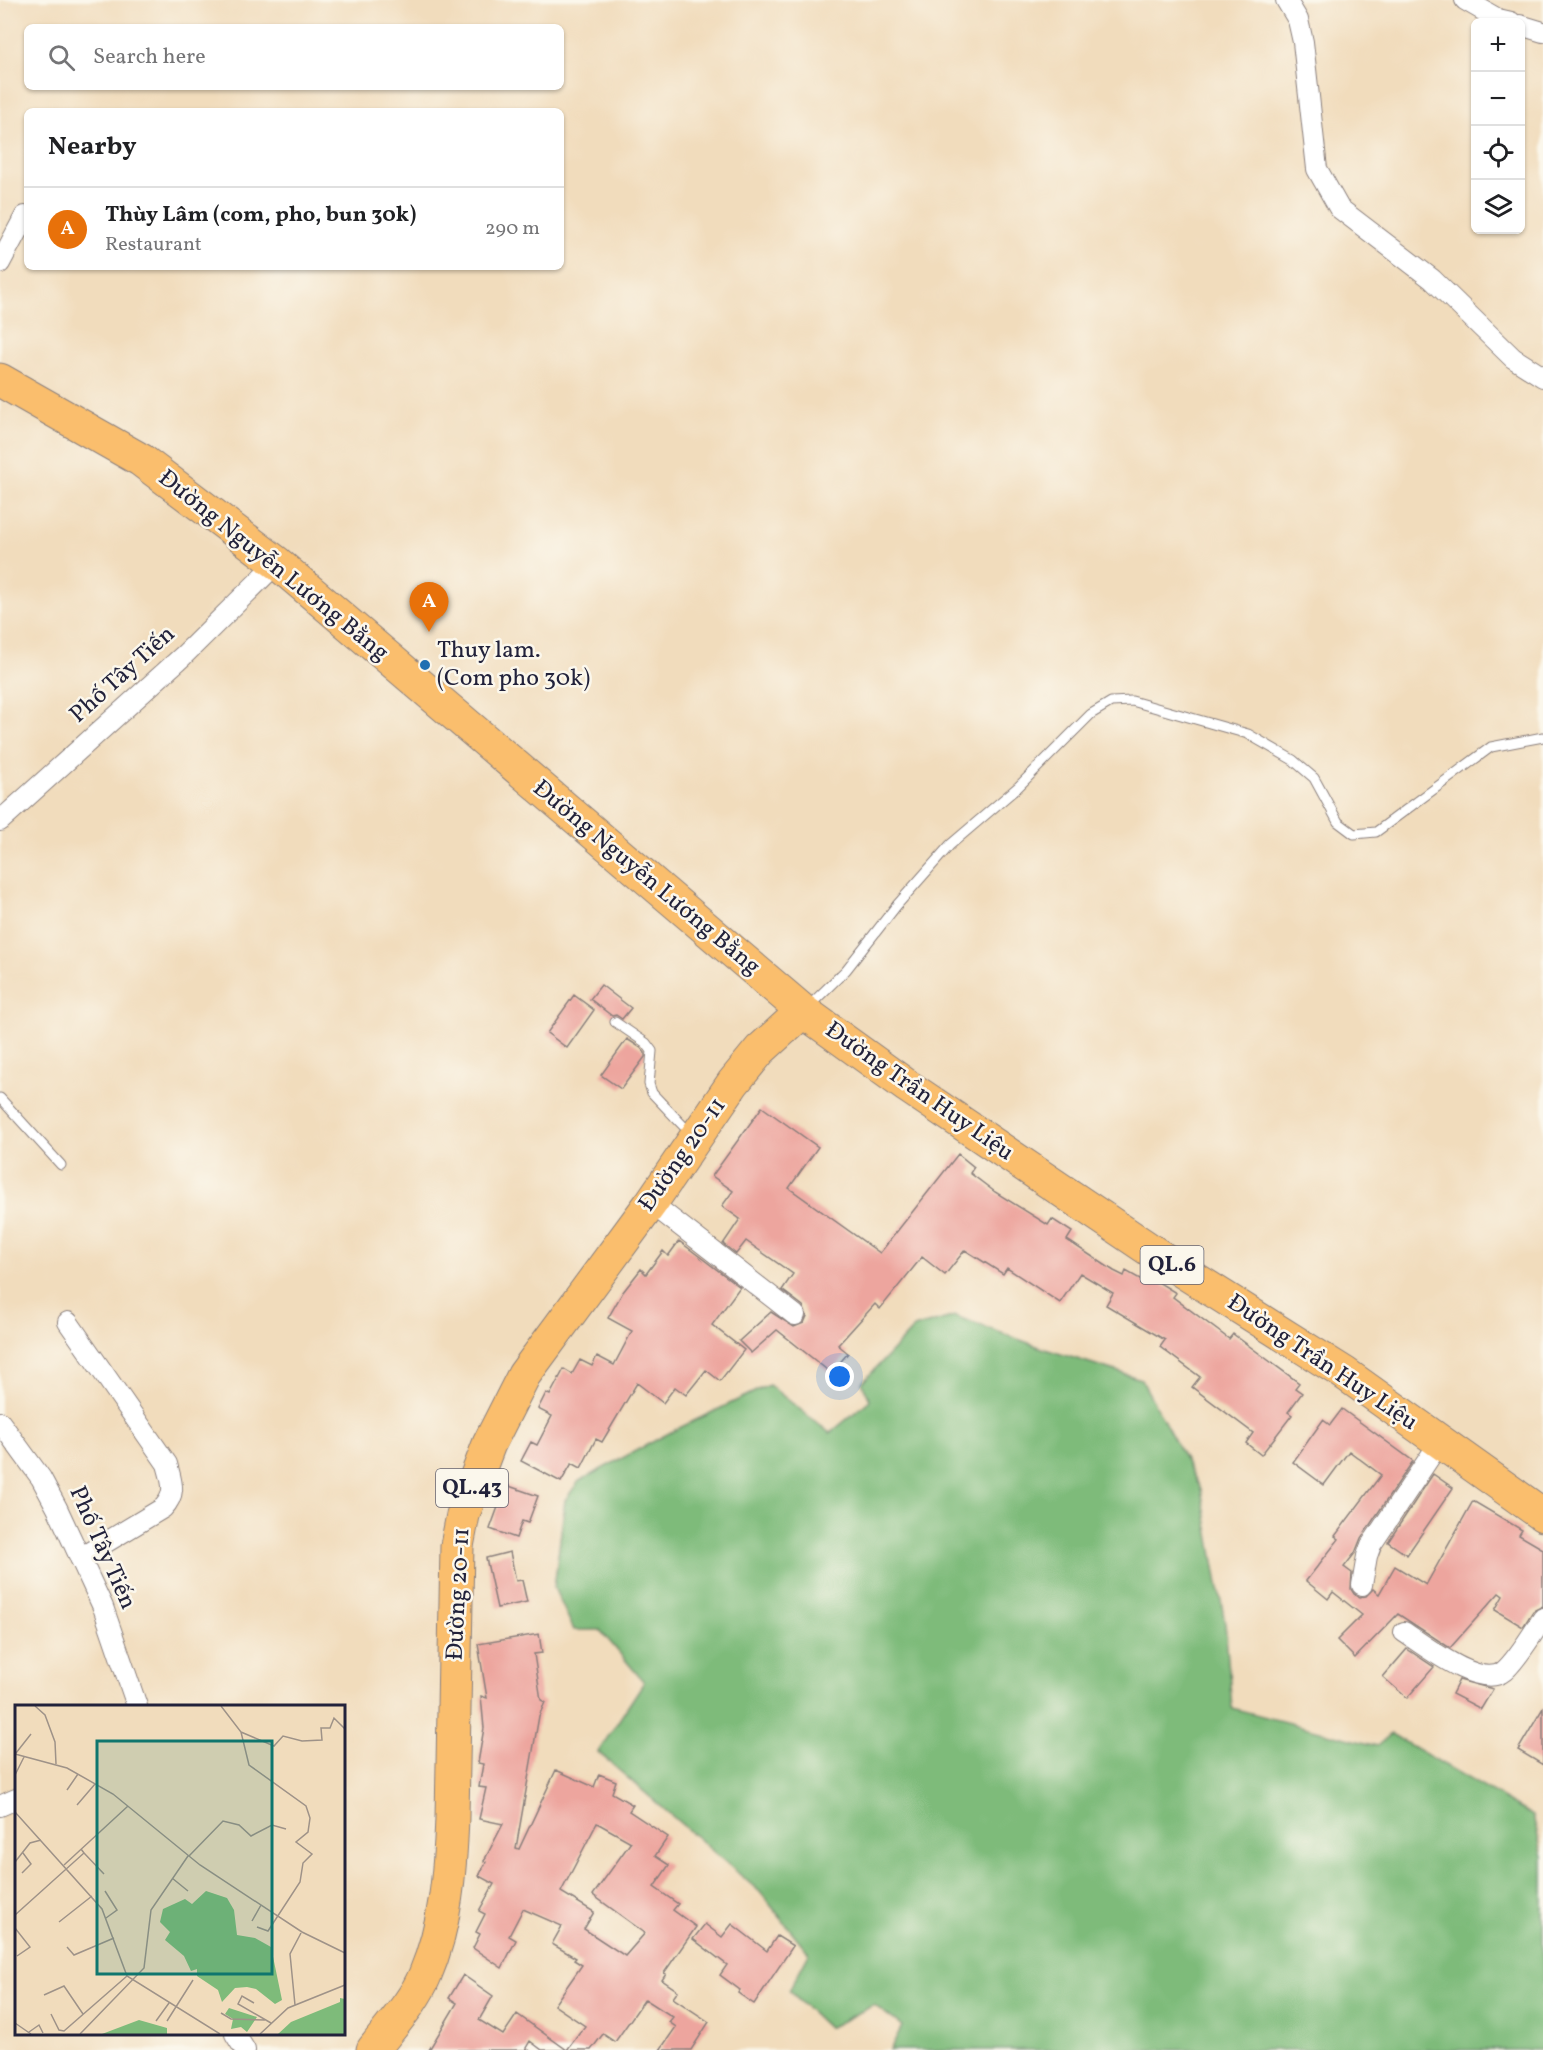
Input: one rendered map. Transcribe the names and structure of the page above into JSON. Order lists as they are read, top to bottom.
{
  "streets": {
    "highway": [
      "Đường Nguyễn Lương Bằng",
      "Đường Trần Huy Liệu",
      "Đường 20-11",
      "QL.6",
      "QL.43"
    ],
    "street": ["Phố Tây Tiến"]
  },
  "crossings": [
    ["Đường Nguyễn Lương Bằng", "Phố Tây Tiến"],
    ["Đường Nguyễn Lương Bằng", "Đường Trần Huy Liệu"],
    ["Đường Nguyễn Lương Bằng", "Đường 20-11"],
    ["Đường Trần Huy Liệu", "Đường 20-11"]
  ],
  "places": ["Thuy lam. (Com pho 30k)"],
  "page": {
    "map_buttons": ["+", "−"],
    "search": "Search here",
    "heading": "Nearby",
    "list": [
      {
        "mark": "A",
        "name": "Thùy Lâm (com, pho, bun 30k)",
        "note": "Restaurant",
        "value": "290 m"
      }
    ],
    "pins": "A"
  }
}
